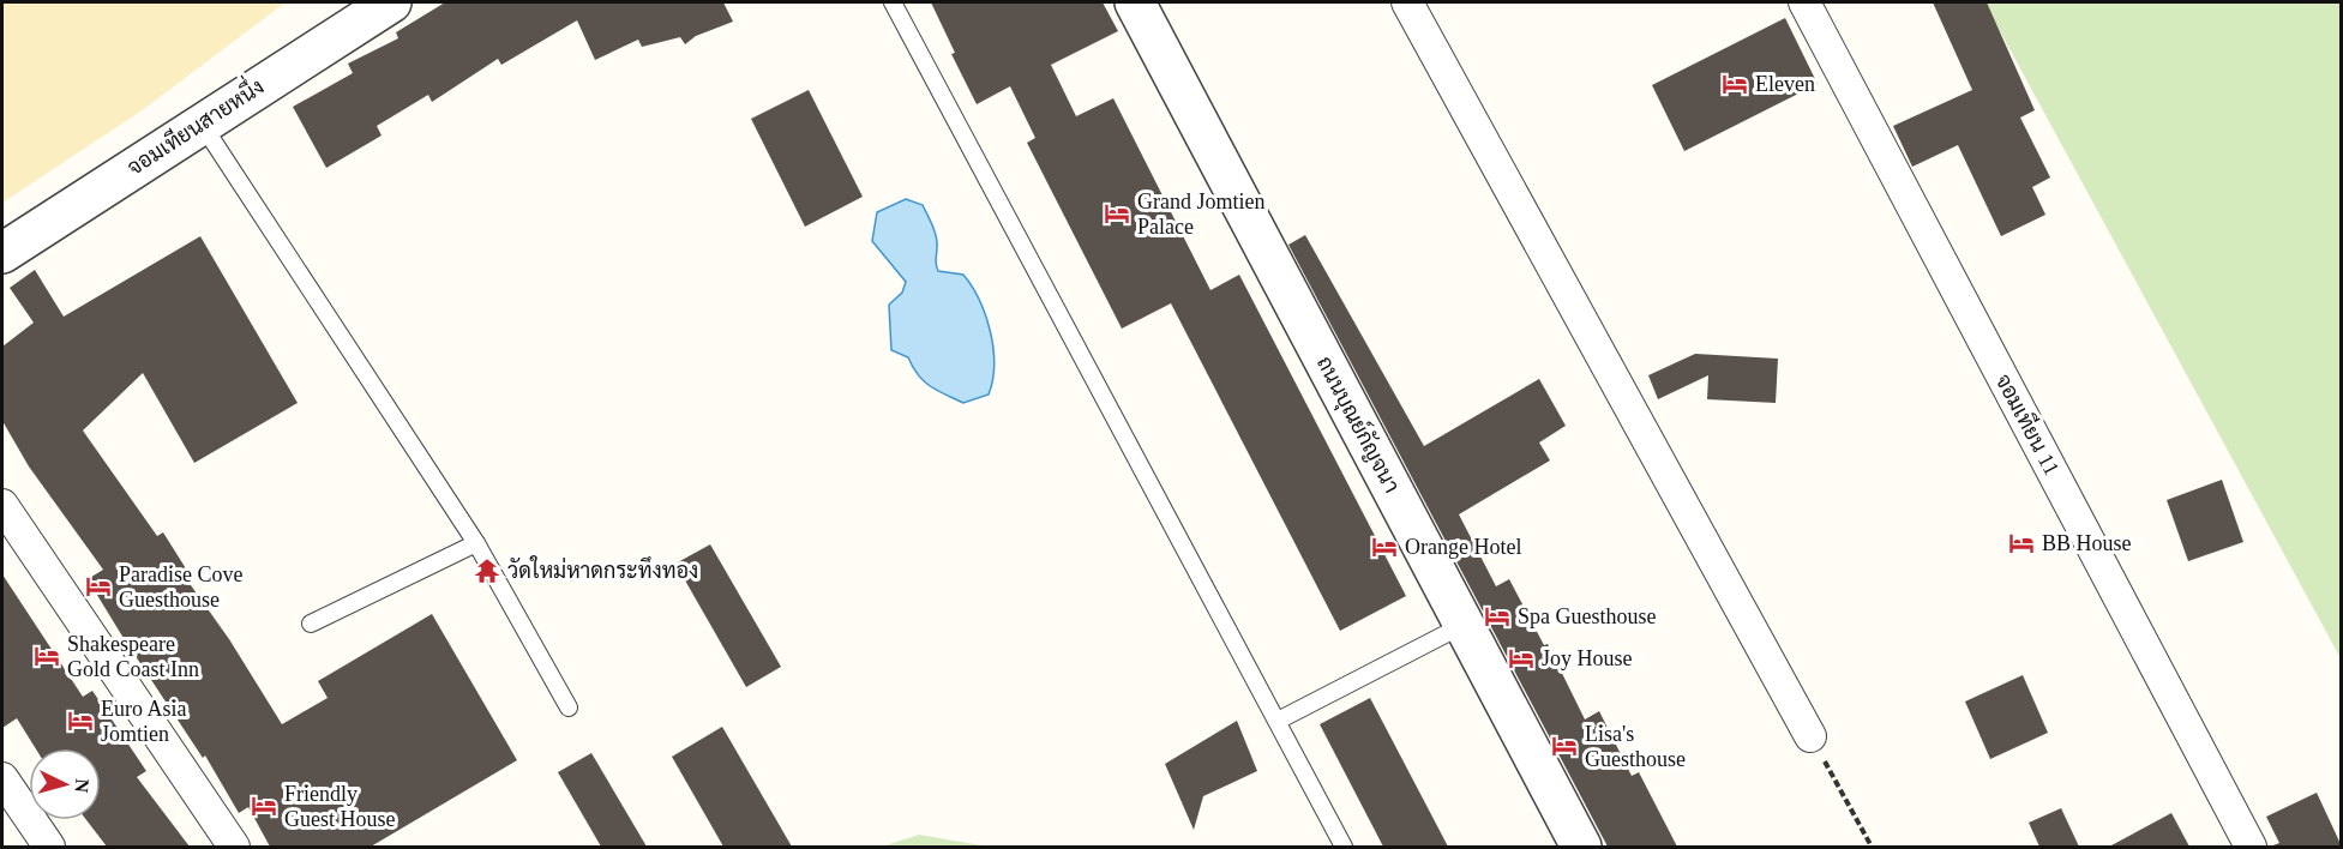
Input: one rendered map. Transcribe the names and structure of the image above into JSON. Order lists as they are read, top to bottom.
{
  "streets": {
    "street": ["จอมเทียนสายหนึ่ง", "ถนนบุณย์กัญจนา", "จอมเทียน 11"]
  },
  "places": {
    "hotel": [
      "Eleven",
      "Grand Jomtien Palace",
      "BB House",
      "Orange Hotel",
      "Paradise Cove Guesthouse",
      "Spa Guesthouse",
      "Shakespeare Gold Coast Inn",
      "Joy House",
      "Euro Asia Jomtien",
      "Lisa's Guesthouse",
      "Friendly Guest House"
    ],
    "temple": ["วัดใหม่หาดกระทึงทอง"]
  },
  "north": "right"
}
